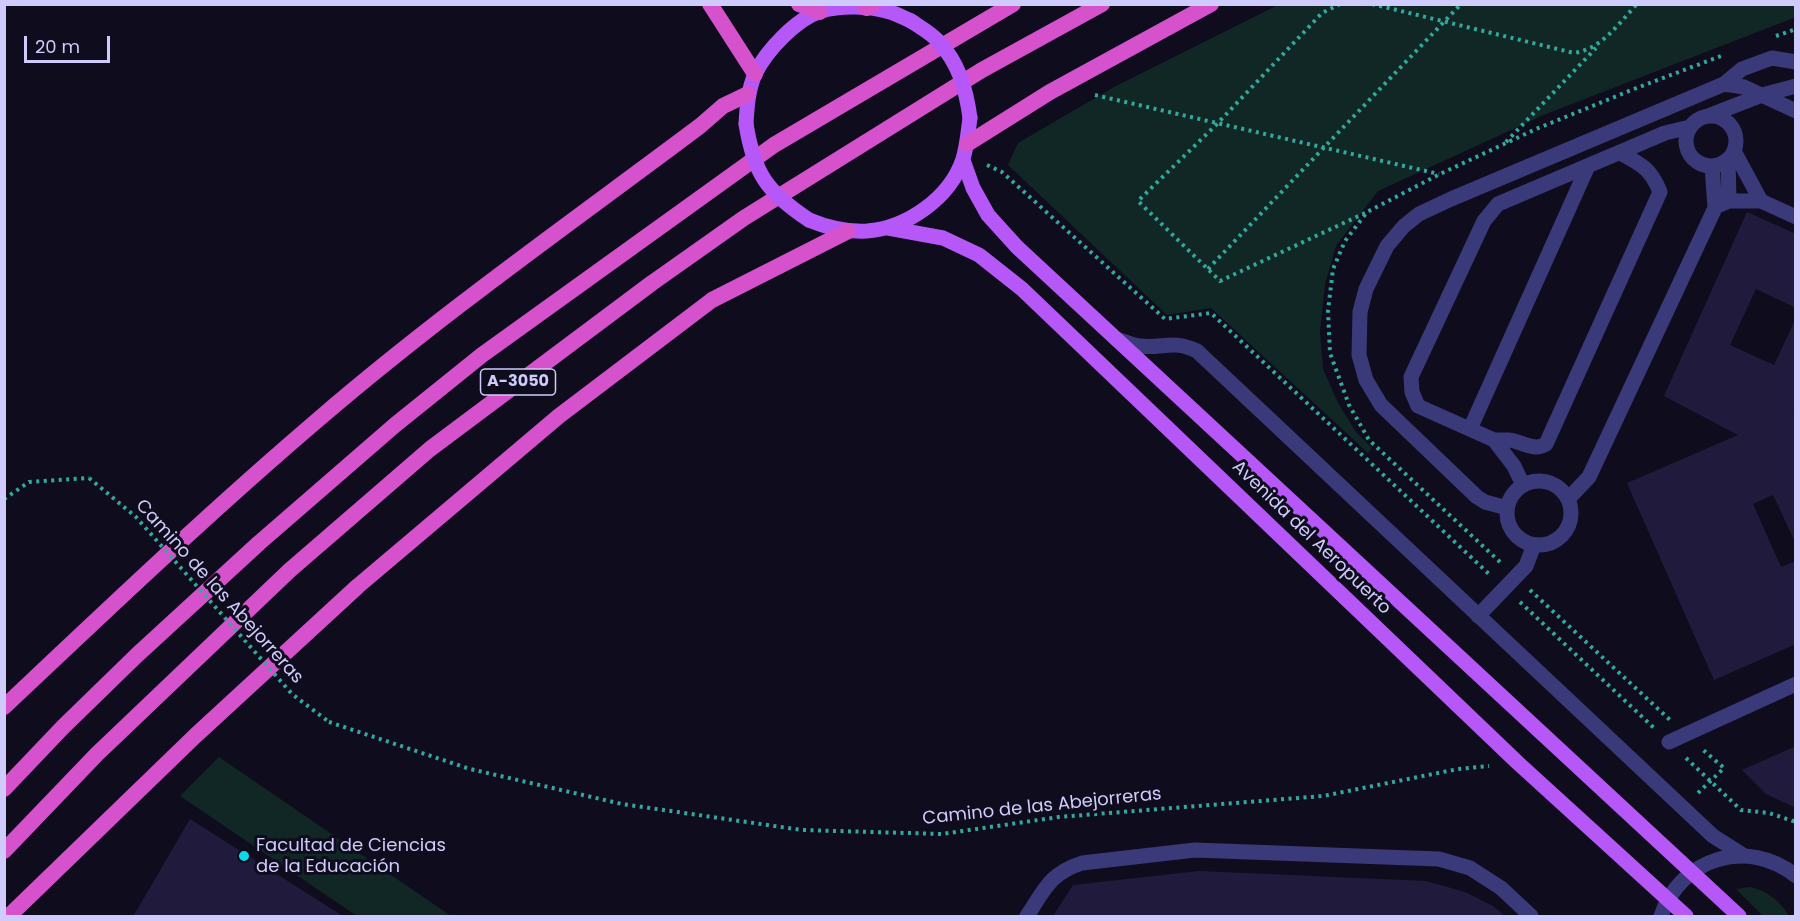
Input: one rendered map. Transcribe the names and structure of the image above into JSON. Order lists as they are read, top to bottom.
{
  "streets": {
    "highway": ["A-3050"],
    "main road": ["Avenida del Aeropuerto"],
    "path": ["Camino de las Abejorreras"]
  },
  "crossings": [
    ["Avenida del Aeropuerto", "Camino de las Abejorreras"]
  ],
  "places": ["Facultad de Ciencias de la Educación"],
  "scale_bar": "20 m"
}
